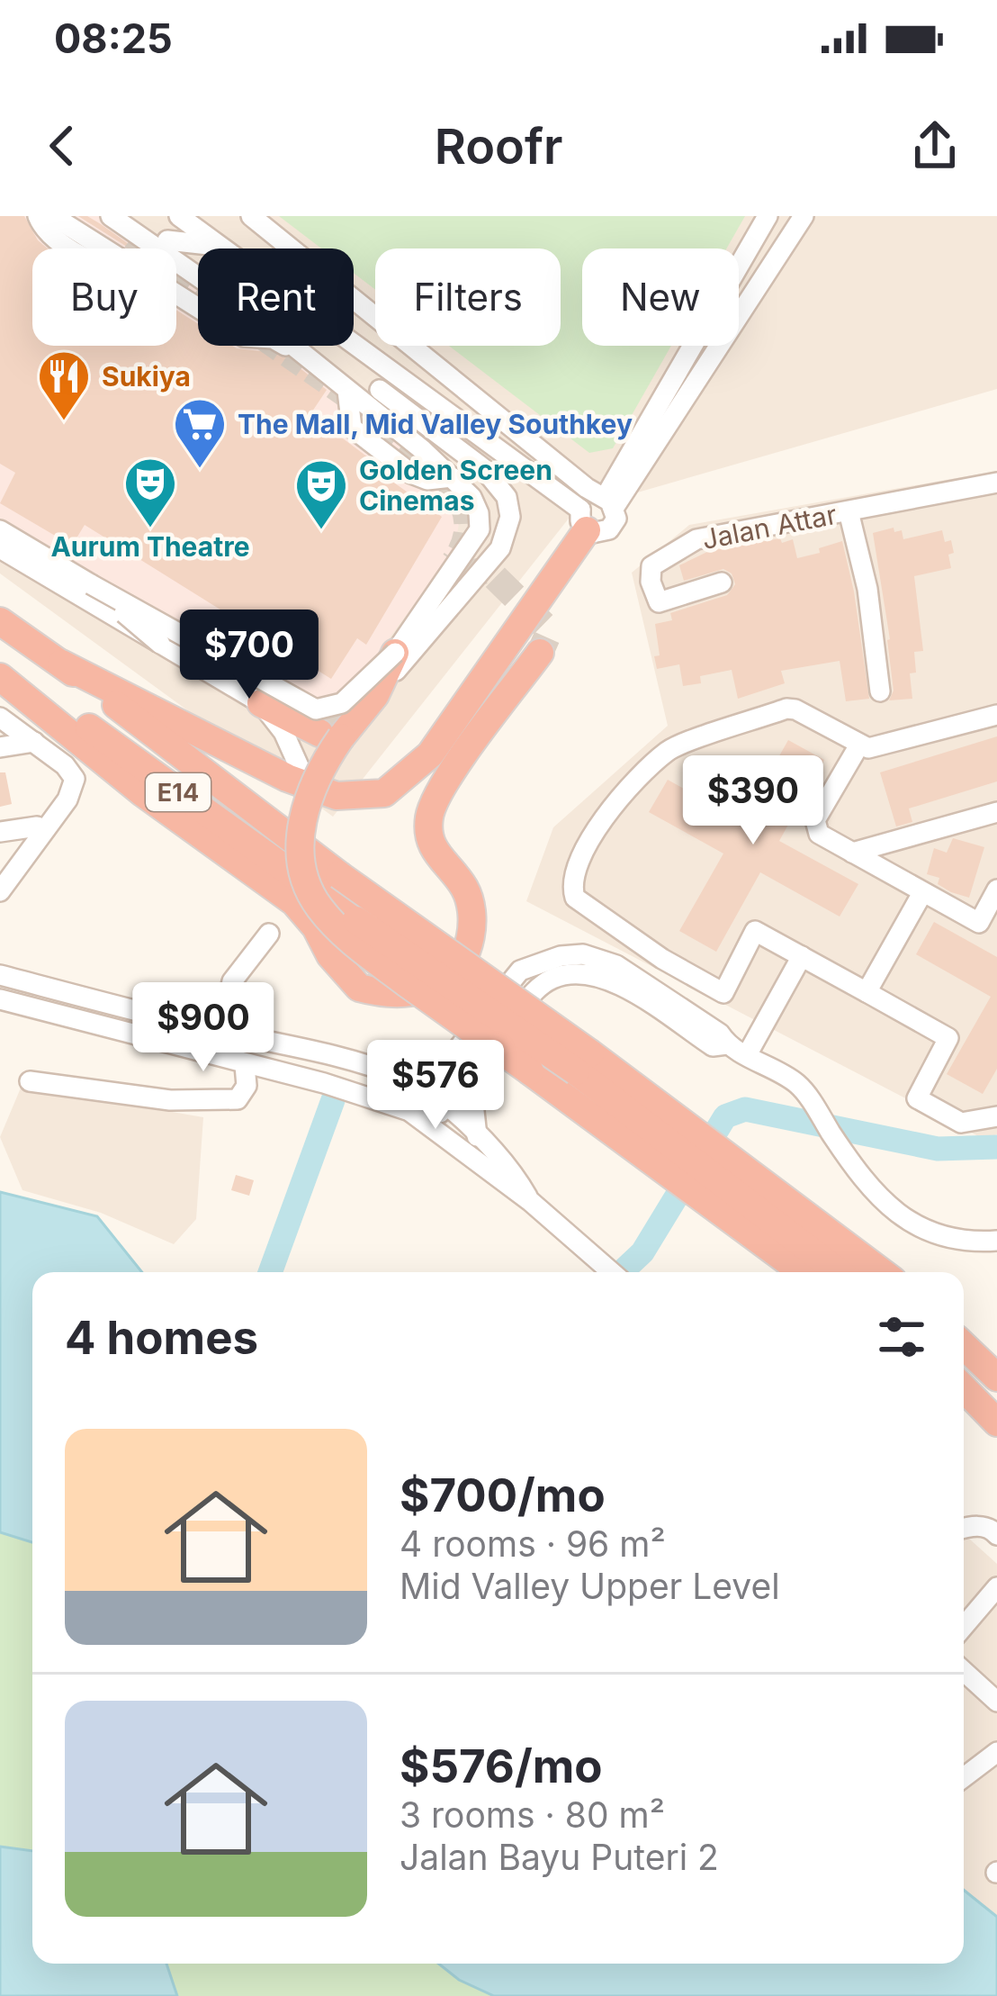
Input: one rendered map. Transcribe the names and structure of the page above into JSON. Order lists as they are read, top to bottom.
{
  "streets": {
    "highway": ["E14"],
    "street": ["Jalan Attar"]
  },
  "places": {
    "restaurant": ["Sukiya"],
    "supermarket": ["The Mall, Mid Valley Southkey"],
    "theatre": ["Aurum Theatre", "Golden Screen Cinemas"]
  },
  "page": {
    "status": "08:25",
    "header": "Roofr",
    "chip": [
      "Buy",
      "Rent",
      "Filters",
      "New"
    ],
    "price": [
      "$700",
      "$390",
      "$900",
      "$576"
    ],
    "heading": "4 homes",
    "list": [
      {
        "name": "$700/mo",
        "note": "4 rooms · 96 m² · Mid Valley Upper Level"
      },
      {
        "name": "$576/mo",
        "note": "3 rooms · 80 m² · Jalan Bayu Puteri 2"
      }
    ]
  }
}
